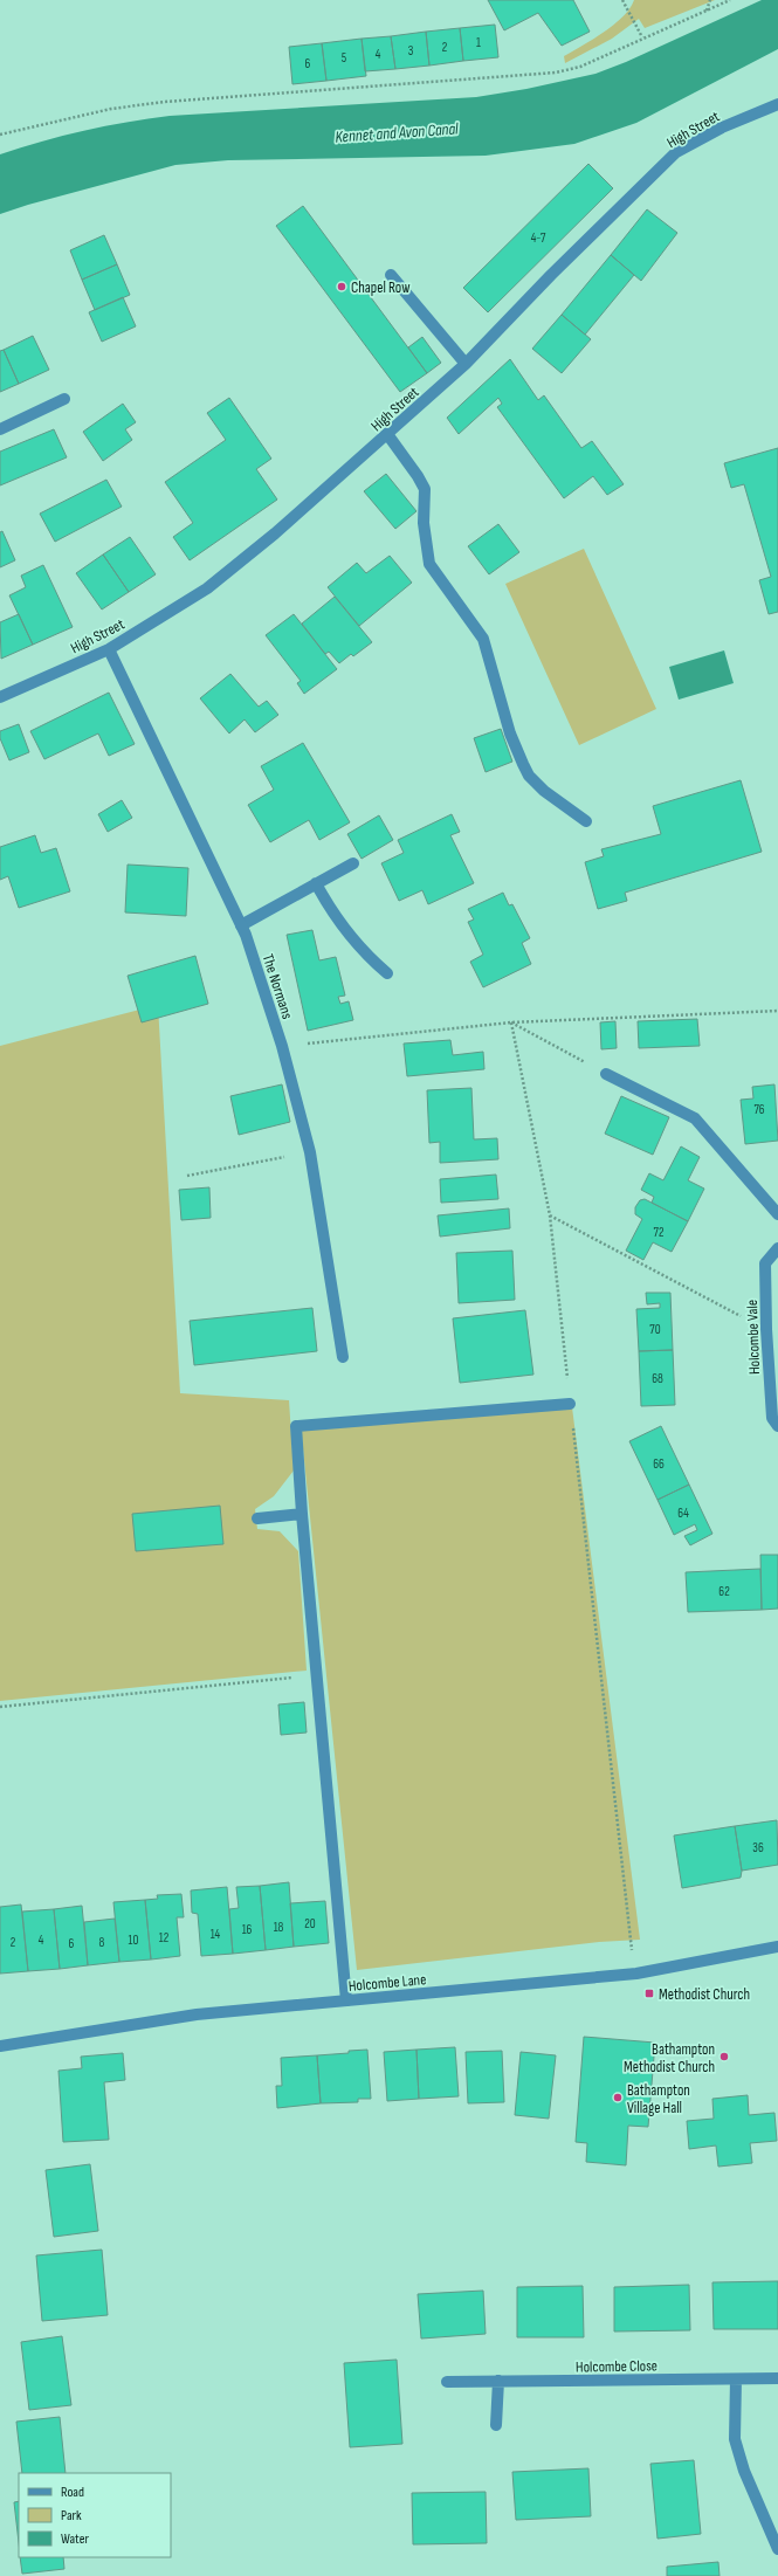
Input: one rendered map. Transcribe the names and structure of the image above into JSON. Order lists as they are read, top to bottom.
{
  "streets": {
    "street": [
      "High Street",
      "The Normans",
      "Holcombe Vale",
      "Holcombe Lane",
      "Holcombe Close"
    ]
  },
  "crossings": [
    ["High Street", "The Normans"]
  ],
  "water": ["Kennet and Avon Canal"],
  "places": {
    "other": ["Chapel Row", "Bathampton Methodist Church", "Bathampton Village Hall"],
    "transit": ["Methodist Church"]
  },
  "house_numbers": [
    "1",
    "2",
    "3",
    "4",
    "5",
    "6",
    "4-7",
    "76",
    "72",
    "70",
    "68",
    "66",
    "64",
    "62",
    "36",
    "20",
    "18",
    "16",
    "14",
    "12",
    "4",
    "10",
    "2",
    "8",
    "6"
  ],
  "legend": ["Road", "Park", "Water"]
}
